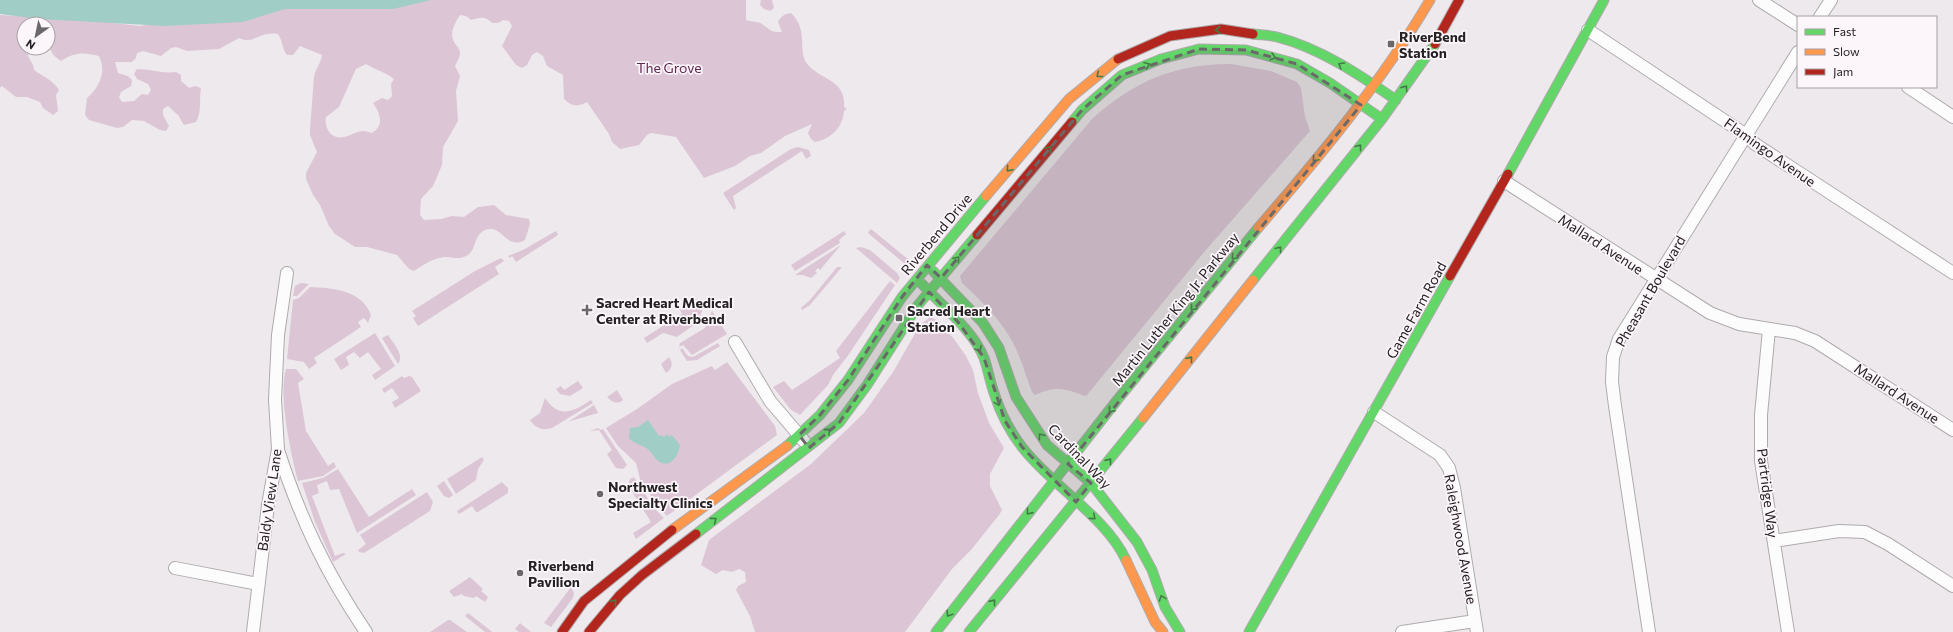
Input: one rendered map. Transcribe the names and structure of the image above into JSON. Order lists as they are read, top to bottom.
{
  "streets": {
    "street": [
      "Flamingo Avenue",
      "Riverbend Drive",
      "Mallard Avenue",
      "Pheasant Boulevard",
      "Martin Luther King Jr. Parkway",
      "Game Farm Road",
      "Cardinal Way",
      "Partridge Way",
      "Baldy View Lane",
      "Raleighwood Avenue"
    ]
  },
  "crossings": [
    ["Flamingo Avenue", "Pheasant Boulevard"],
    ["Flamingo Avenue", "Game Farm Road"],
    ["Riverbend Drive", "Martin Luther King Jr. Parkway"],
    ["Riverbend Drive", "Cardinal Way"],
    ["Mallard Avenue", "Pheasant Boulevard"],
    ["Mallard Avenue", "Game Farm Road"],
    ["Mallard Avenue", "Partridge Way"],
    ["Martin Luther King Jr. Parkway", "Cardinal Way"],
    ["Game Farm Road", "Raleighwood Avenue"]
  ],
  "one_way": ["Riverbend Drive"],
  "parks": ["The Grove"],
  "places": {
    "transit": ["RiverBend Station", "Sacred Heart Station"],
    "health": ["Sacred Heart Medical Center at Riverbend"],
    "other": ["Northwest Specialty Clinics", "Riverbend Pavilion"]
  },
  "legend": ["Fast", "Slow", "Jam"],
  "north": "bottom left"
}
